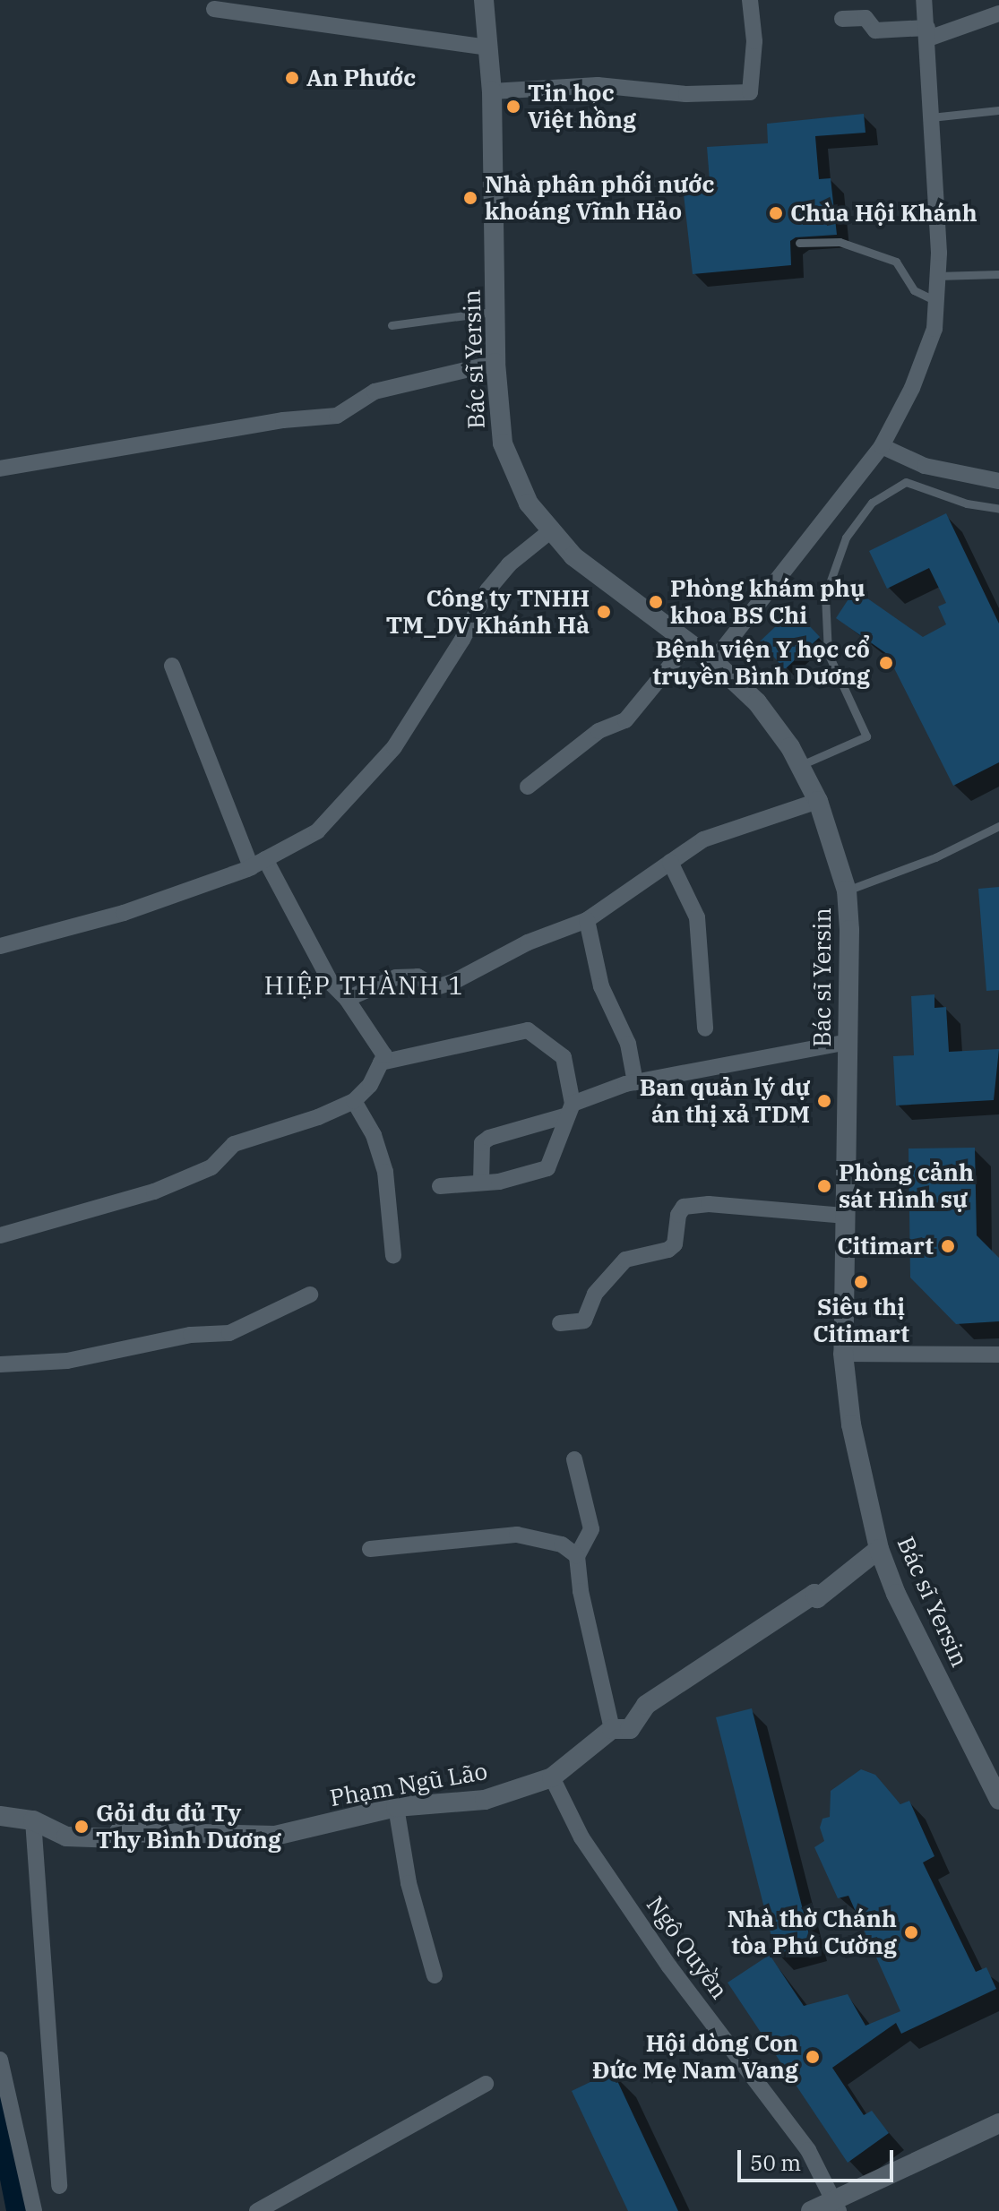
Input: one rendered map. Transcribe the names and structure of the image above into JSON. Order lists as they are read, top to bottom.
{
  "streets": {
    "main road": ["Bác sĩ Yersin", "Phạm Ngũ Lão"],
    "street": ["Ngô Quyền"]
  },
  "crossings": [
    ["Bác sĩ Yersin", "Phạm Ngũ Lão"],
    ["Phạm Ngũ Lão", "Ngô Quyền"]
  ],
  "districts": ["HIỆP THÀNH 1"],
  "places": [
    "An Phước",
    "Tin học Việt hồng",
    "Nhà phân phối nước khoáng Vĩnh Hảo",
    "Chùa Hội Khánh",
    "Phòng khám phụ khoa BS Chi",
    "Công ty TNHH TM_DV Khánh Hà",
    "Bệnh viện Y học cổ truyền Bình Dương",
    "Ban quản lý dự án thị xả TDM",
    "Phòng cảnh sát Hình sự",
    "Citimart",
    "Siêu thị Citimart",
    "Gỏi đu đủ Ty Thy Bình Dương",
    "Nhà thờ Chánh tòa Phú Cường",
    "Hội dòng Con Đức Mẹ Nam Vang"
  ],
  "scale_bar": "50 m"
}
